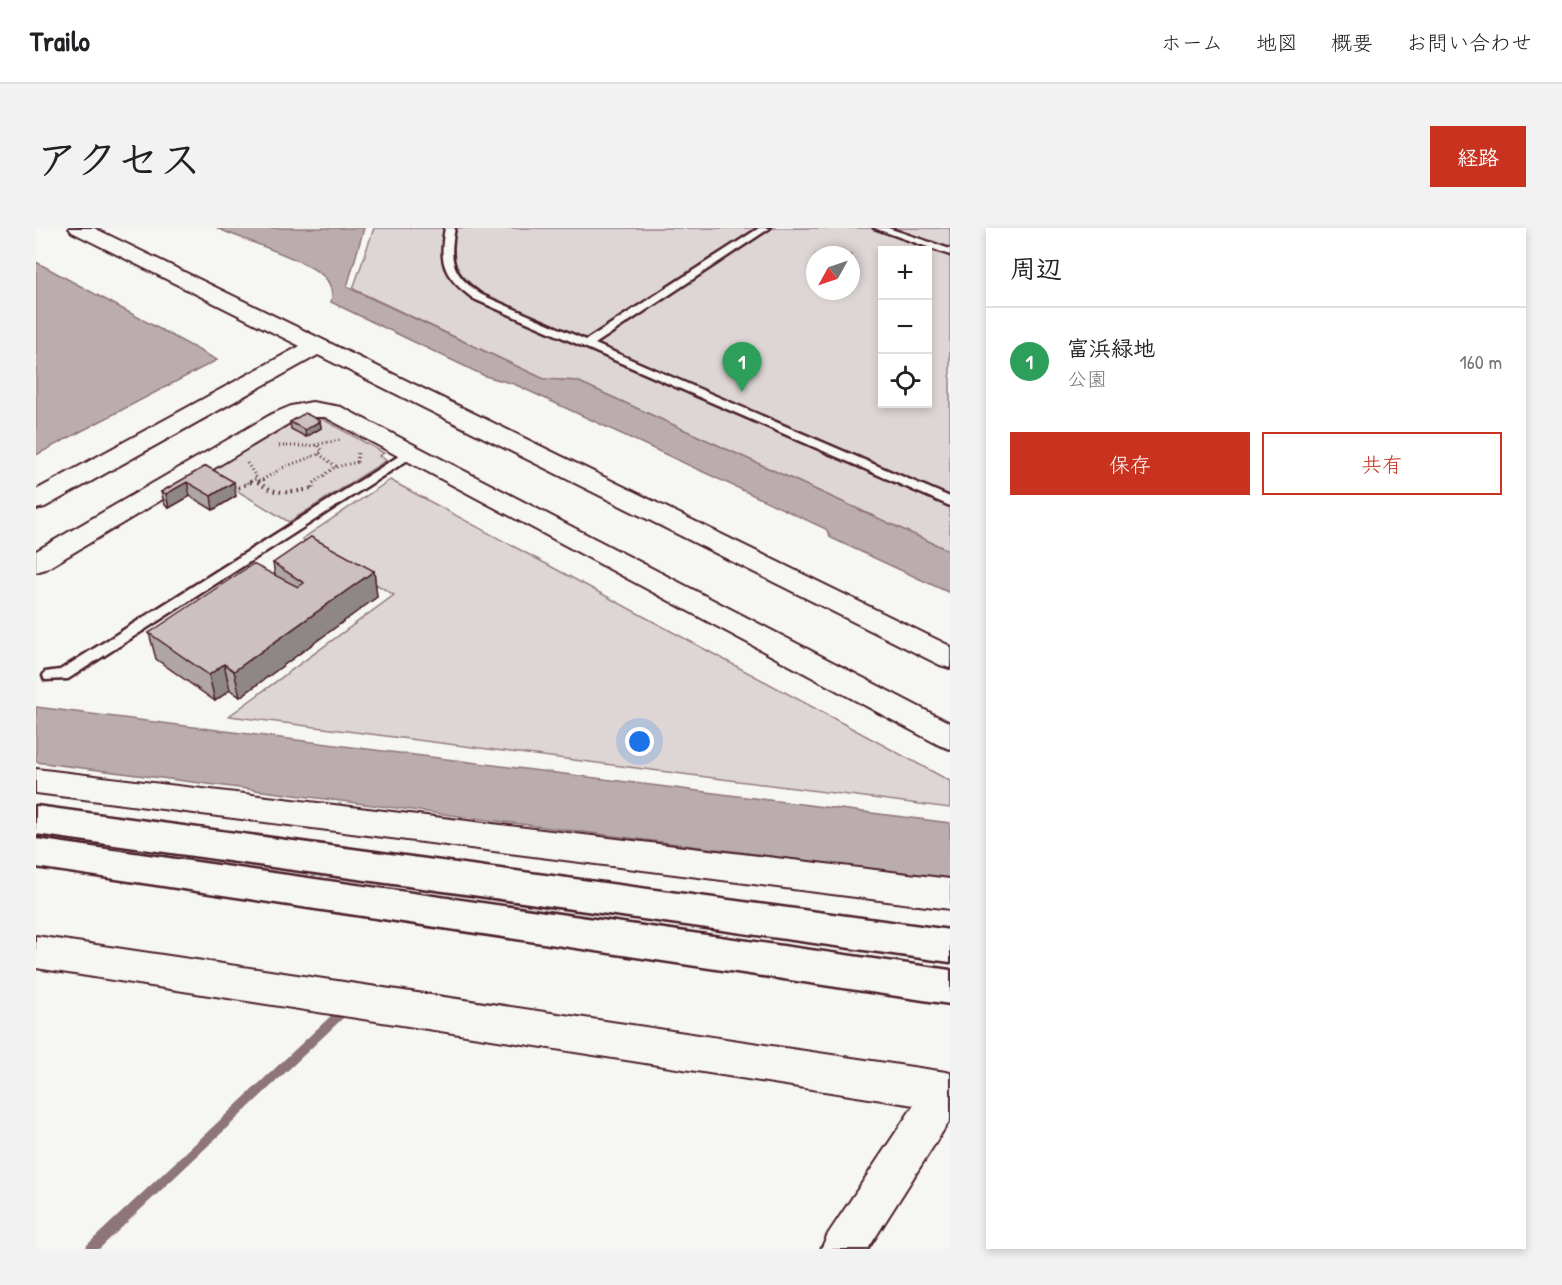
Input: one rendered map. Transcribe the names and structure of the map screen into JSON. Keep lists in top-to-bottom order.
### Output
{
  "north": "bottom left",
  "page": {
    "header": "Trailo",
    "nav": [
      "ホーム",
      "地図",
      "概要",
      "お問い合わせ"
    ],
    "title": "アクセス",
    "buttons": [
      "経路",
      ["保存", "共有"]
    ],
    "heading": "周辺",
    "map_buttons": ["+", "−"],
    "list": [
      {
        "mark": "1",
        "name": "富浜緑地",
        "note": "公園",
        "value": "160 m"
      }
    ],
    "pins": "1"
  }
}
